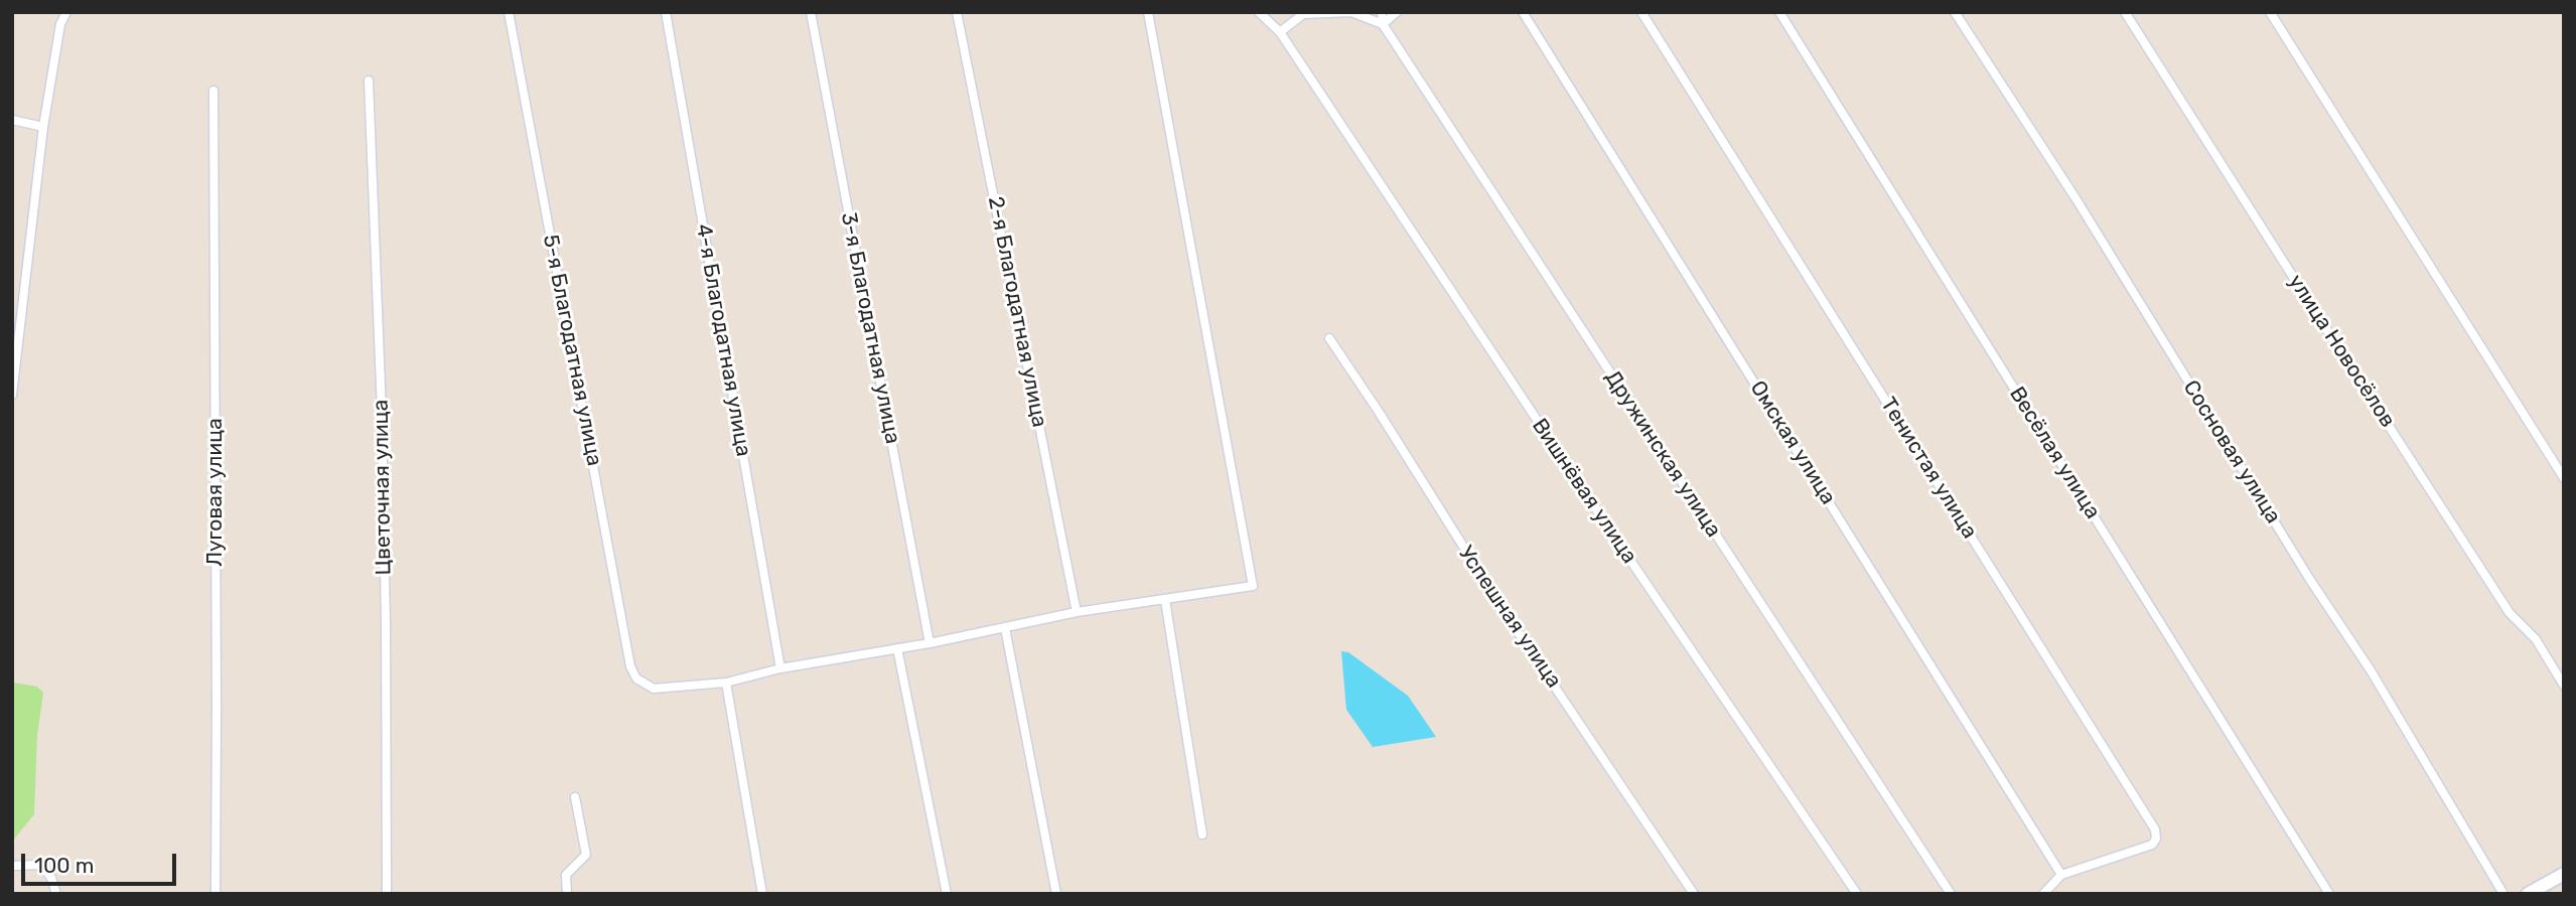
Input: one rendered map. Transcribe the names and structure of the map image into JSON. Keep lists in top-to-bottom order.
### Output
{
  "streets": {
    "street": [
      "2-я Благодатная улица",
      "3-я Благодатная улица",
      "4-я Благодатная улица",
      "5-я Благодатная улица",
      "улица Новосёлов",
      "Омская улица",
      "Сосновая улица",
      "Весёлая улица",
      "Дружинская улица",
      "Тенистая улица",
      "Цветочная улица",
      "Вишнёвая улица",
      "Луговая улица",
      "Успешная улица"
    ]
  },
  "crossings": [
    ["Омская улица", "Тенистая улица"]
  ],
  "scale_bar": "100 m"
}
